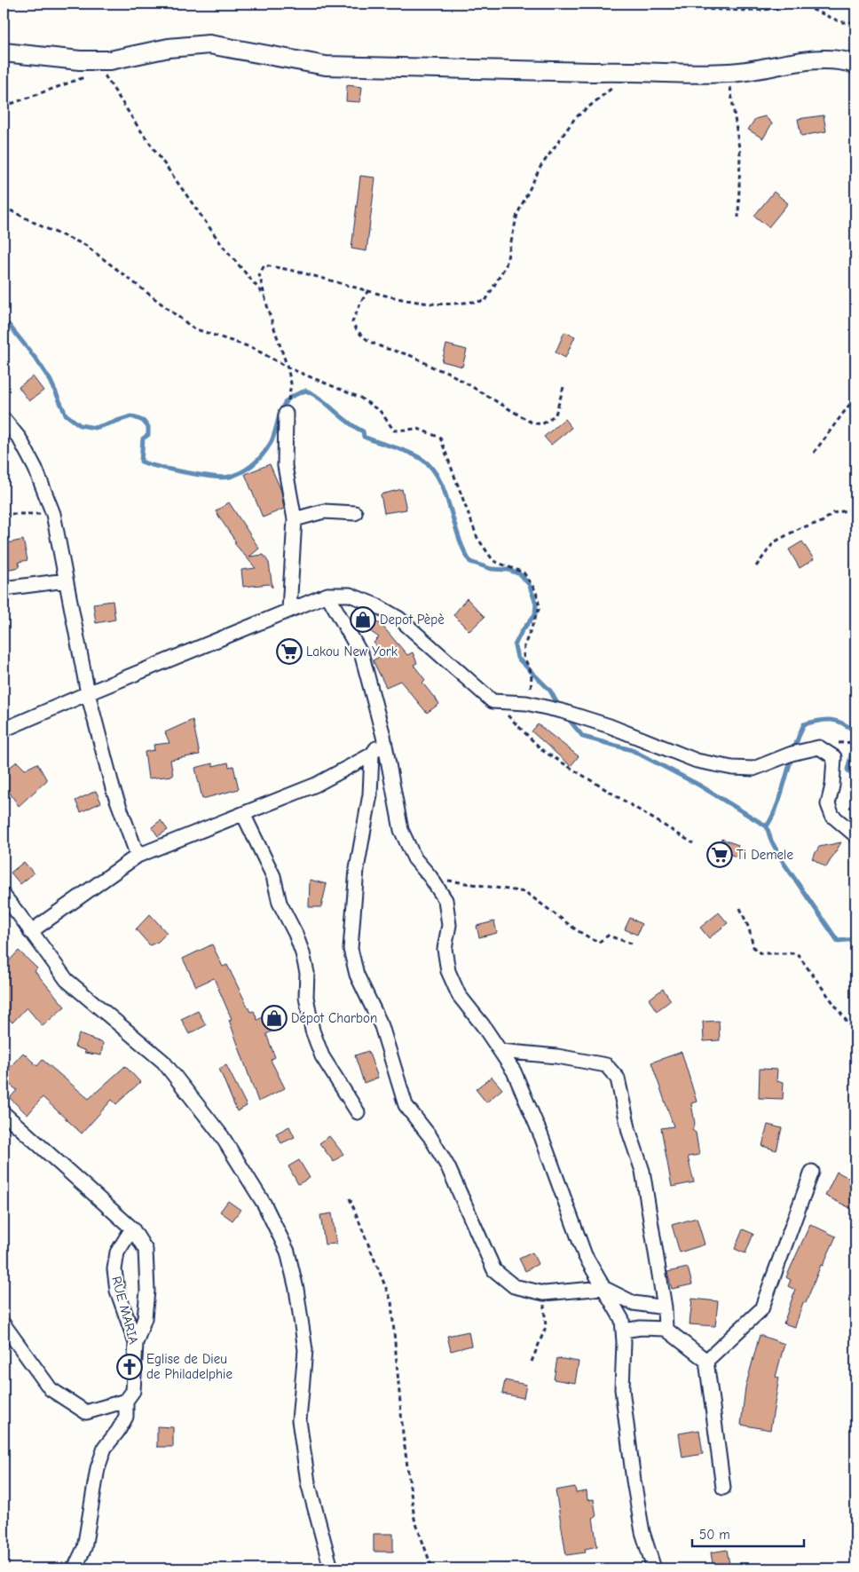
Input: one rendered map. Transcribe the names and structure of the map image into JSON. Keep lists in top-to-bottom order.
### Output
{
  "streets": {
    "street": ["RUE MARIA"]
  },
  "places": {
    "shop": ["Depot Pèpè", "Dépot Charbon"],
    "supermarket": ["Lakou New York", "Ti Demele"],
    "church": ["Eglise de Dieu de Philadelphie"]
  },
  "scale_bar": "50 m"
}
